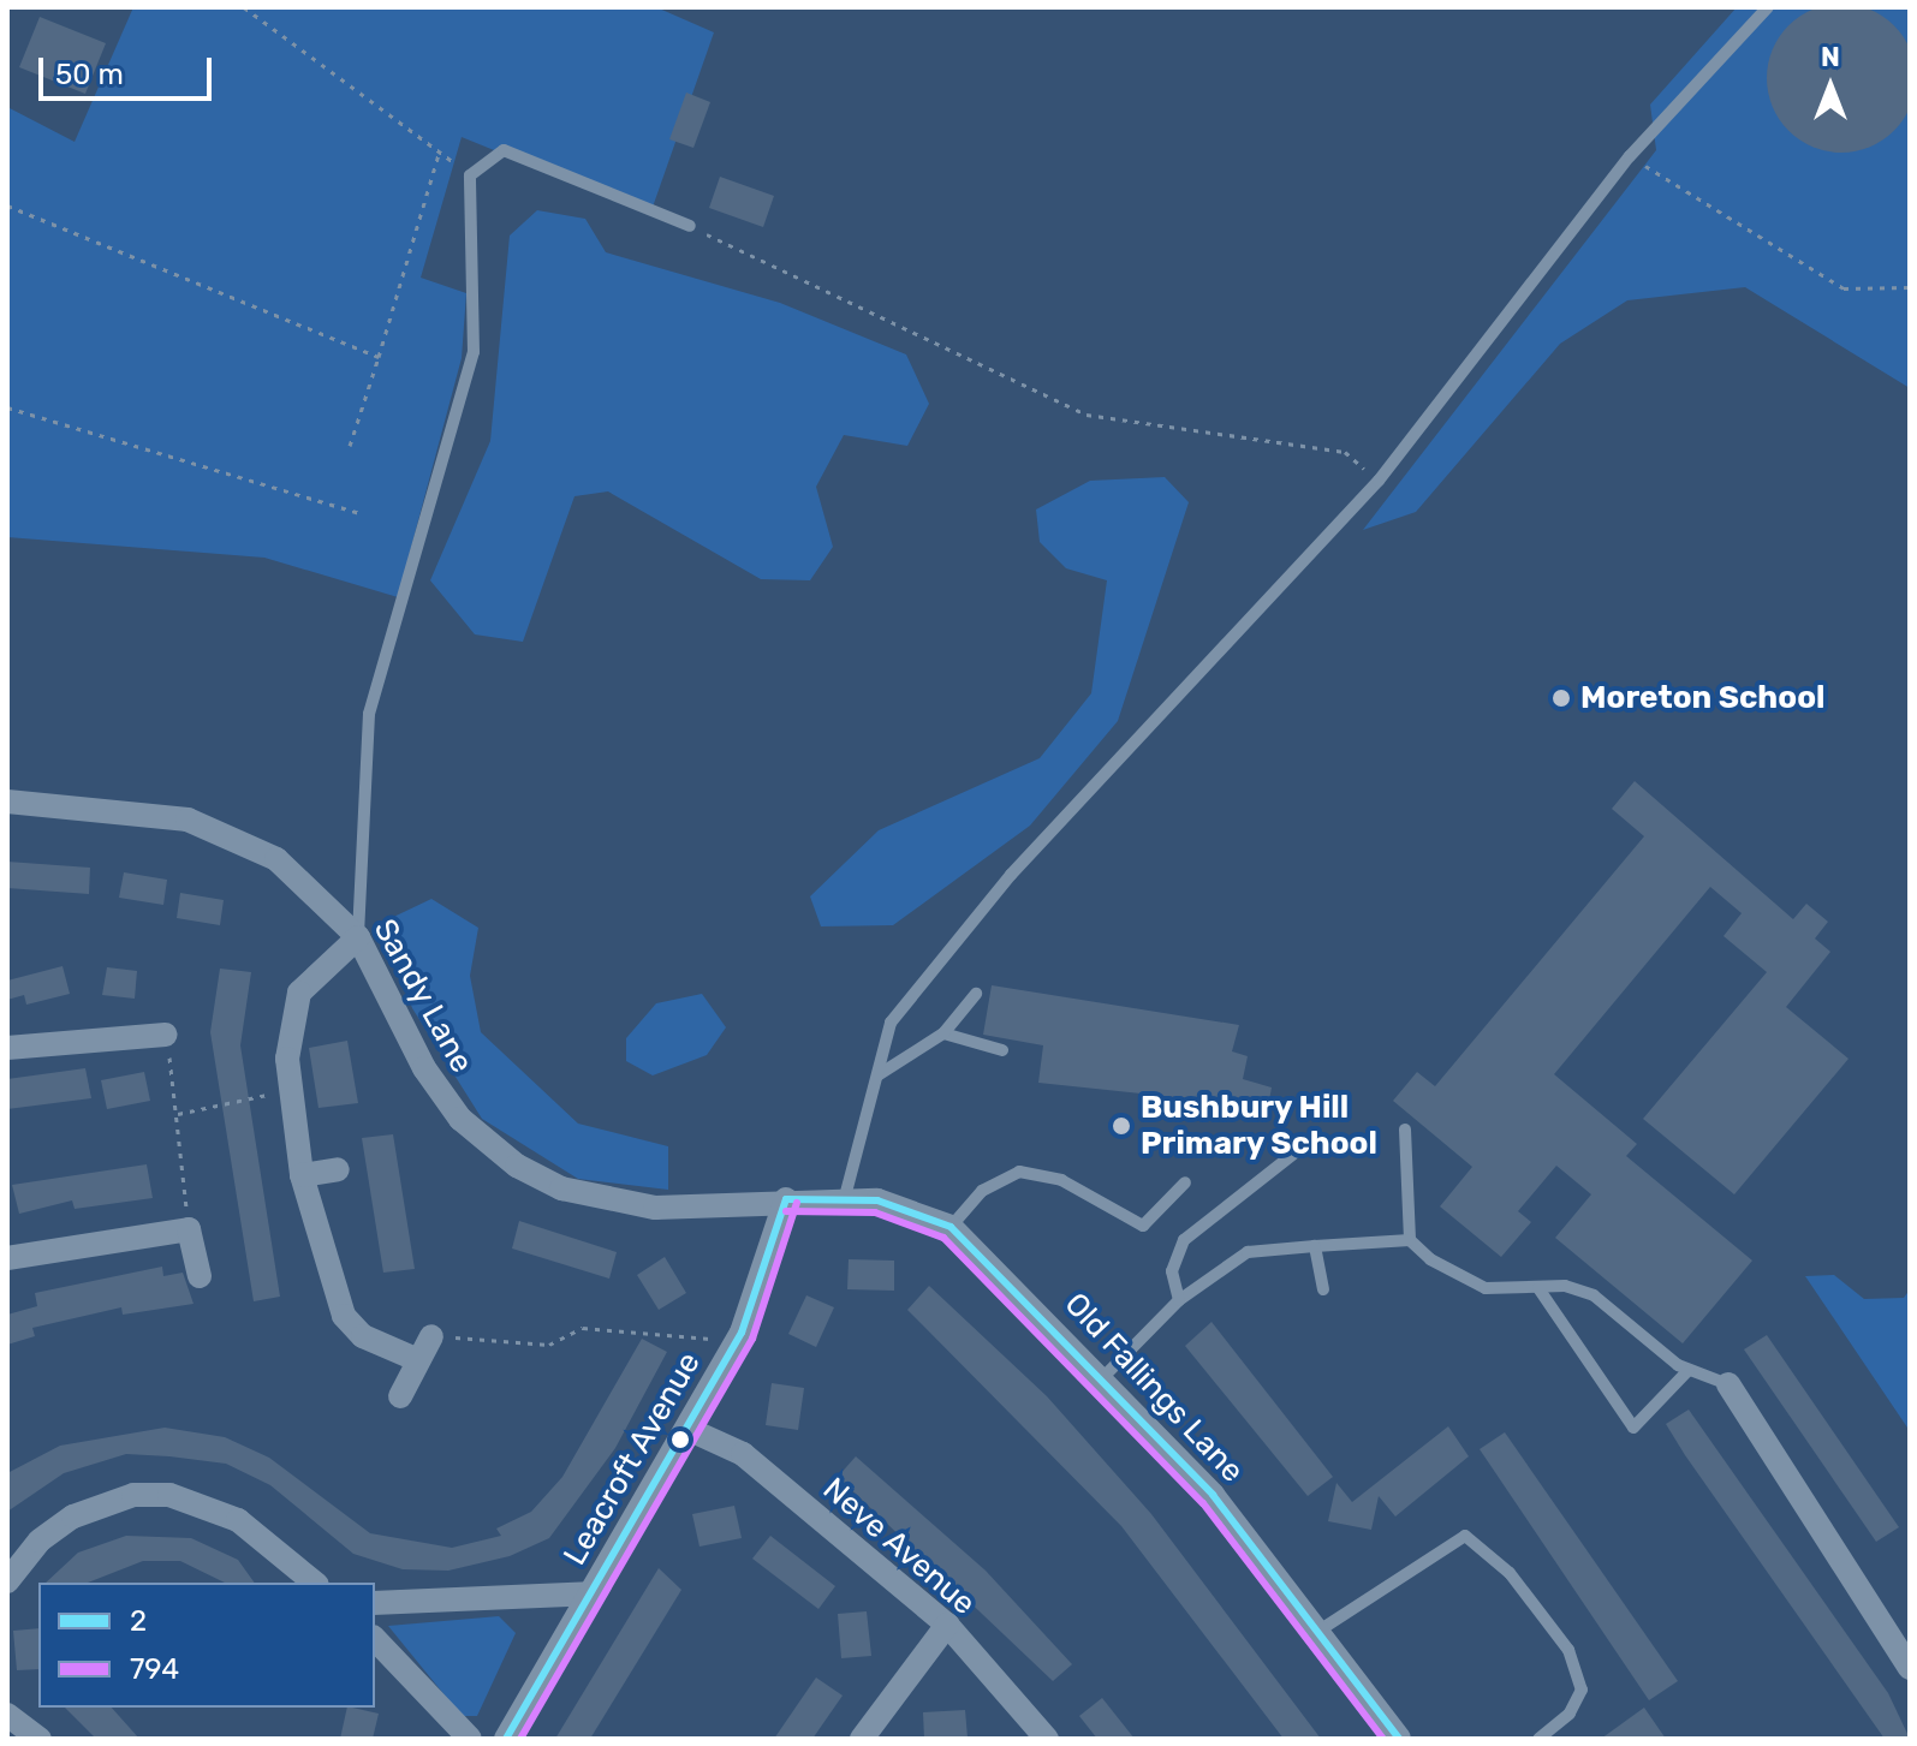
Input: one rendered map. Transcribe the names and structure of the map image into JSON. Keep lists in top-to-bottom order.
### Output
{
  "streets": {
    "street": [
      "Sandy Lane",
      "Old Fallings Lane",
      "Leacroft Avenue",
      "Neve Avenue"
    ]
  },
  "crossings": [
    ["Sandy Lane", "Old Fallings Lane"],
    ["Sandy Lane", "Leacroft Avenue"],
    ["Old Fallings Lane", "Leacroft Avenue"],
    ["Leacroft Avenue", "Neve Avenue"]
  ],
  "places": ["Moreton School", "Bushbury Hill Primary School"],
  "lines": ["transit line 2", "transit line 794"],
  "legend": ["2", "794"],
  "scale_bar": "50 m",
  "north": "top"
}
